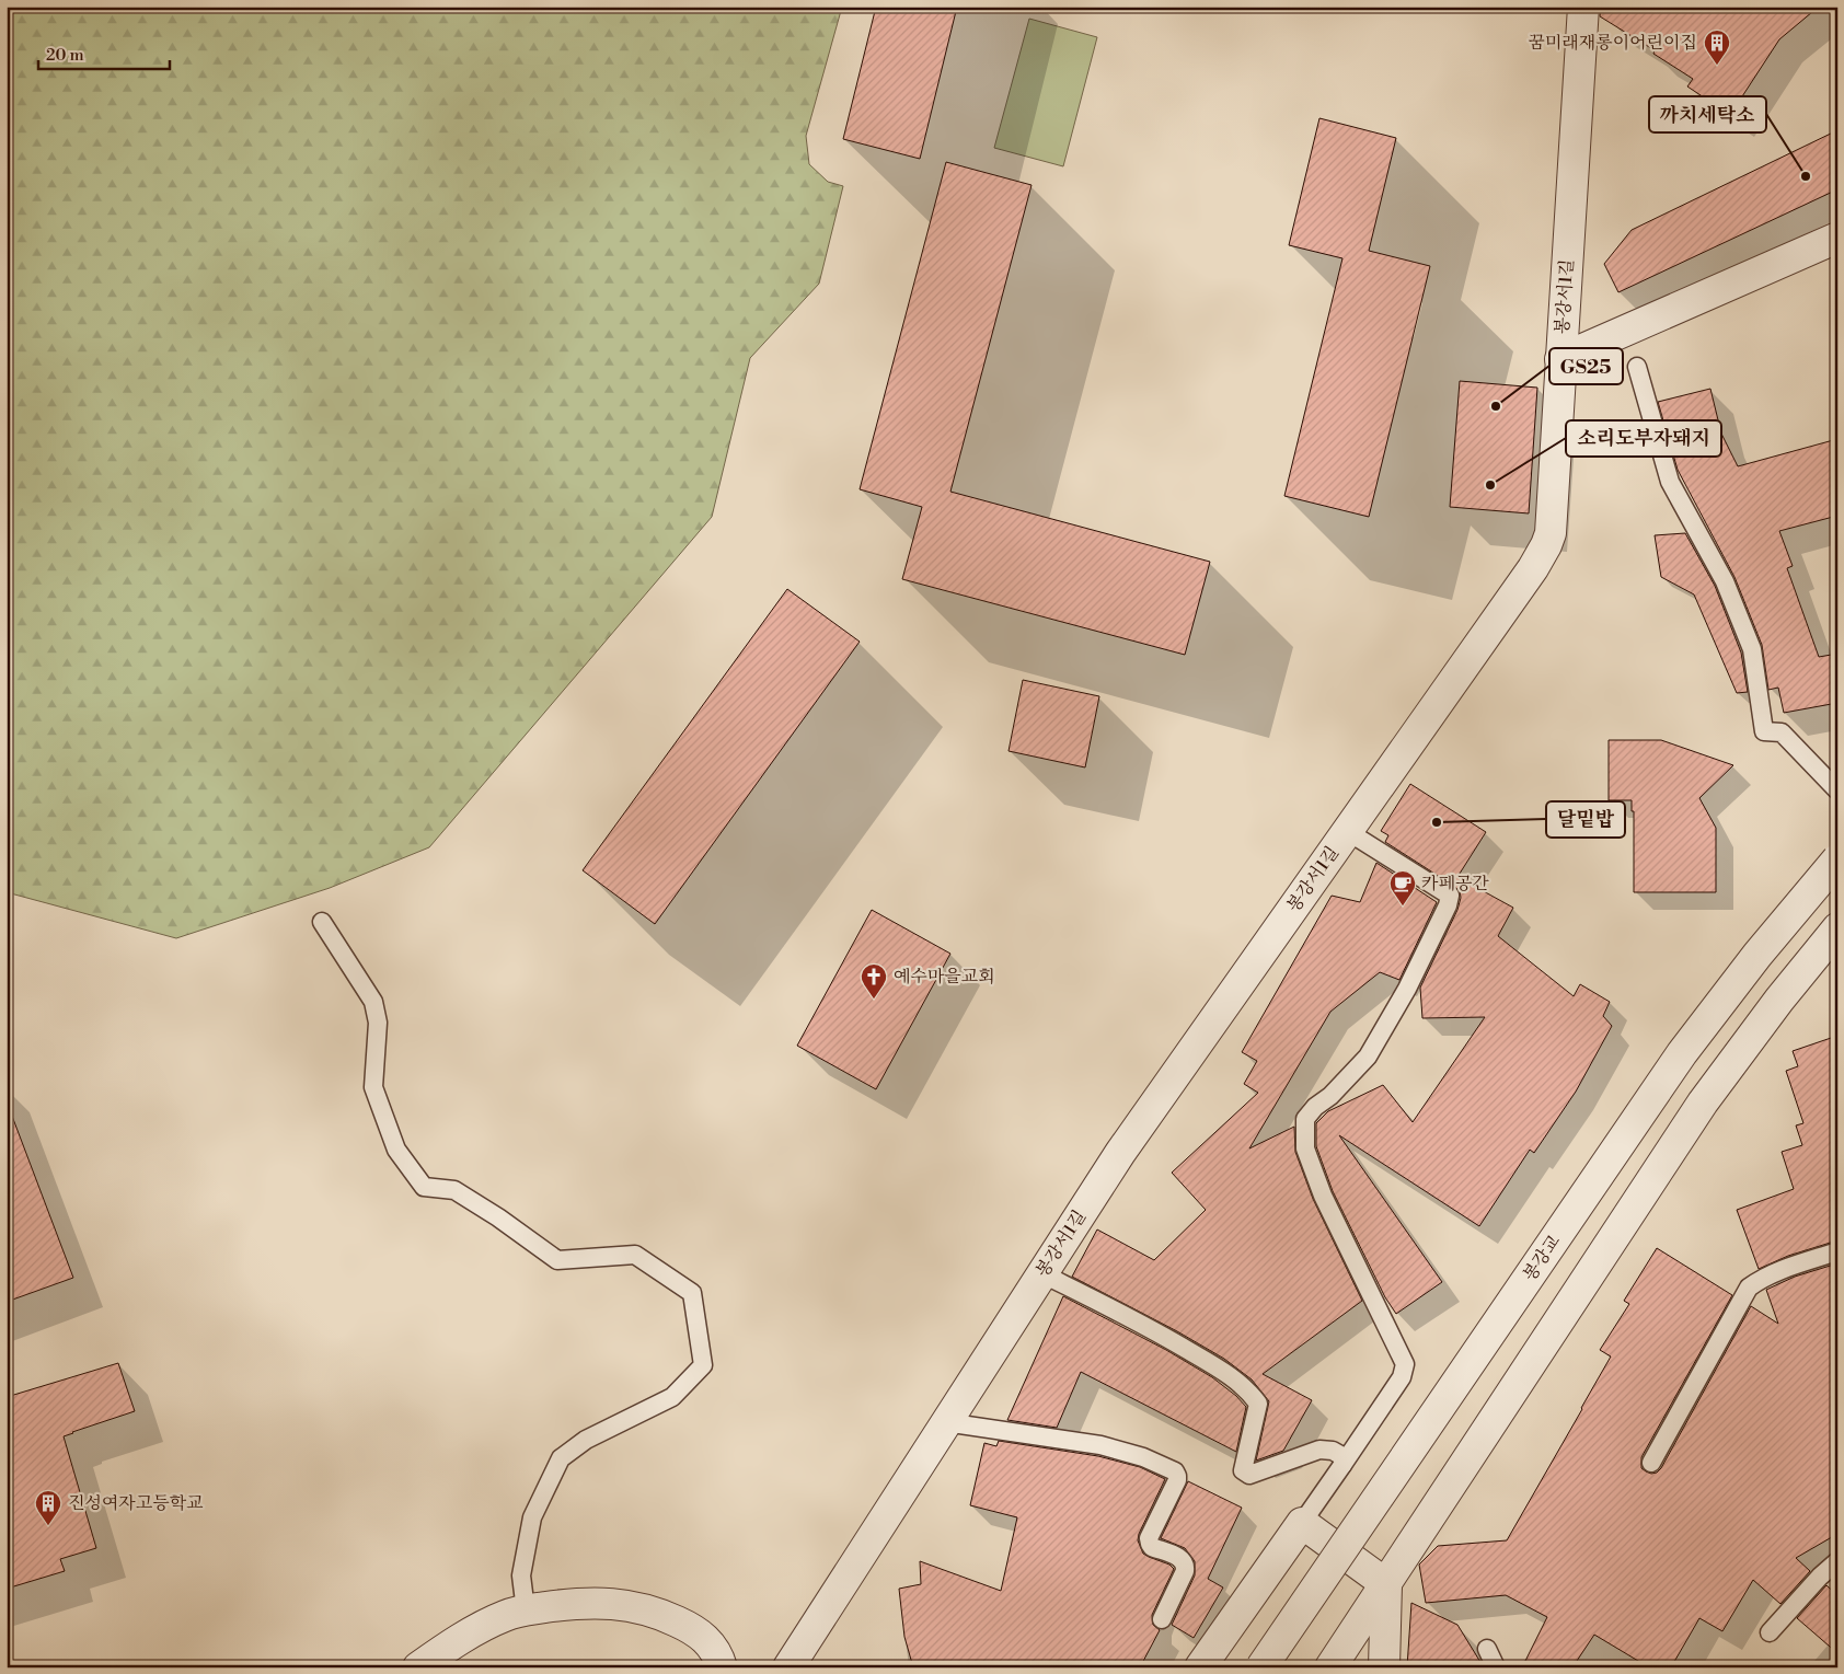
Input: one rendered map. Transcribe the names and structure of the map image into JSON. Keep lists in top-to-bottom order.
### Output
{
  "streets": {
    "street": ["봉강서1길", "봉강교"]
  },
  "places": {
    "building": ["꿈미래재롱이어린이집", "진성여자고등학교"],
    "other": [
      "까치세탁소",
      "GS25",
      "소리도부자돼지",
      "달밑밥"
    ],
    "cafe": ["카페공간"],
    "church": ["예수마을교회"]
  },
  "scale_bar": "20 m"
}
